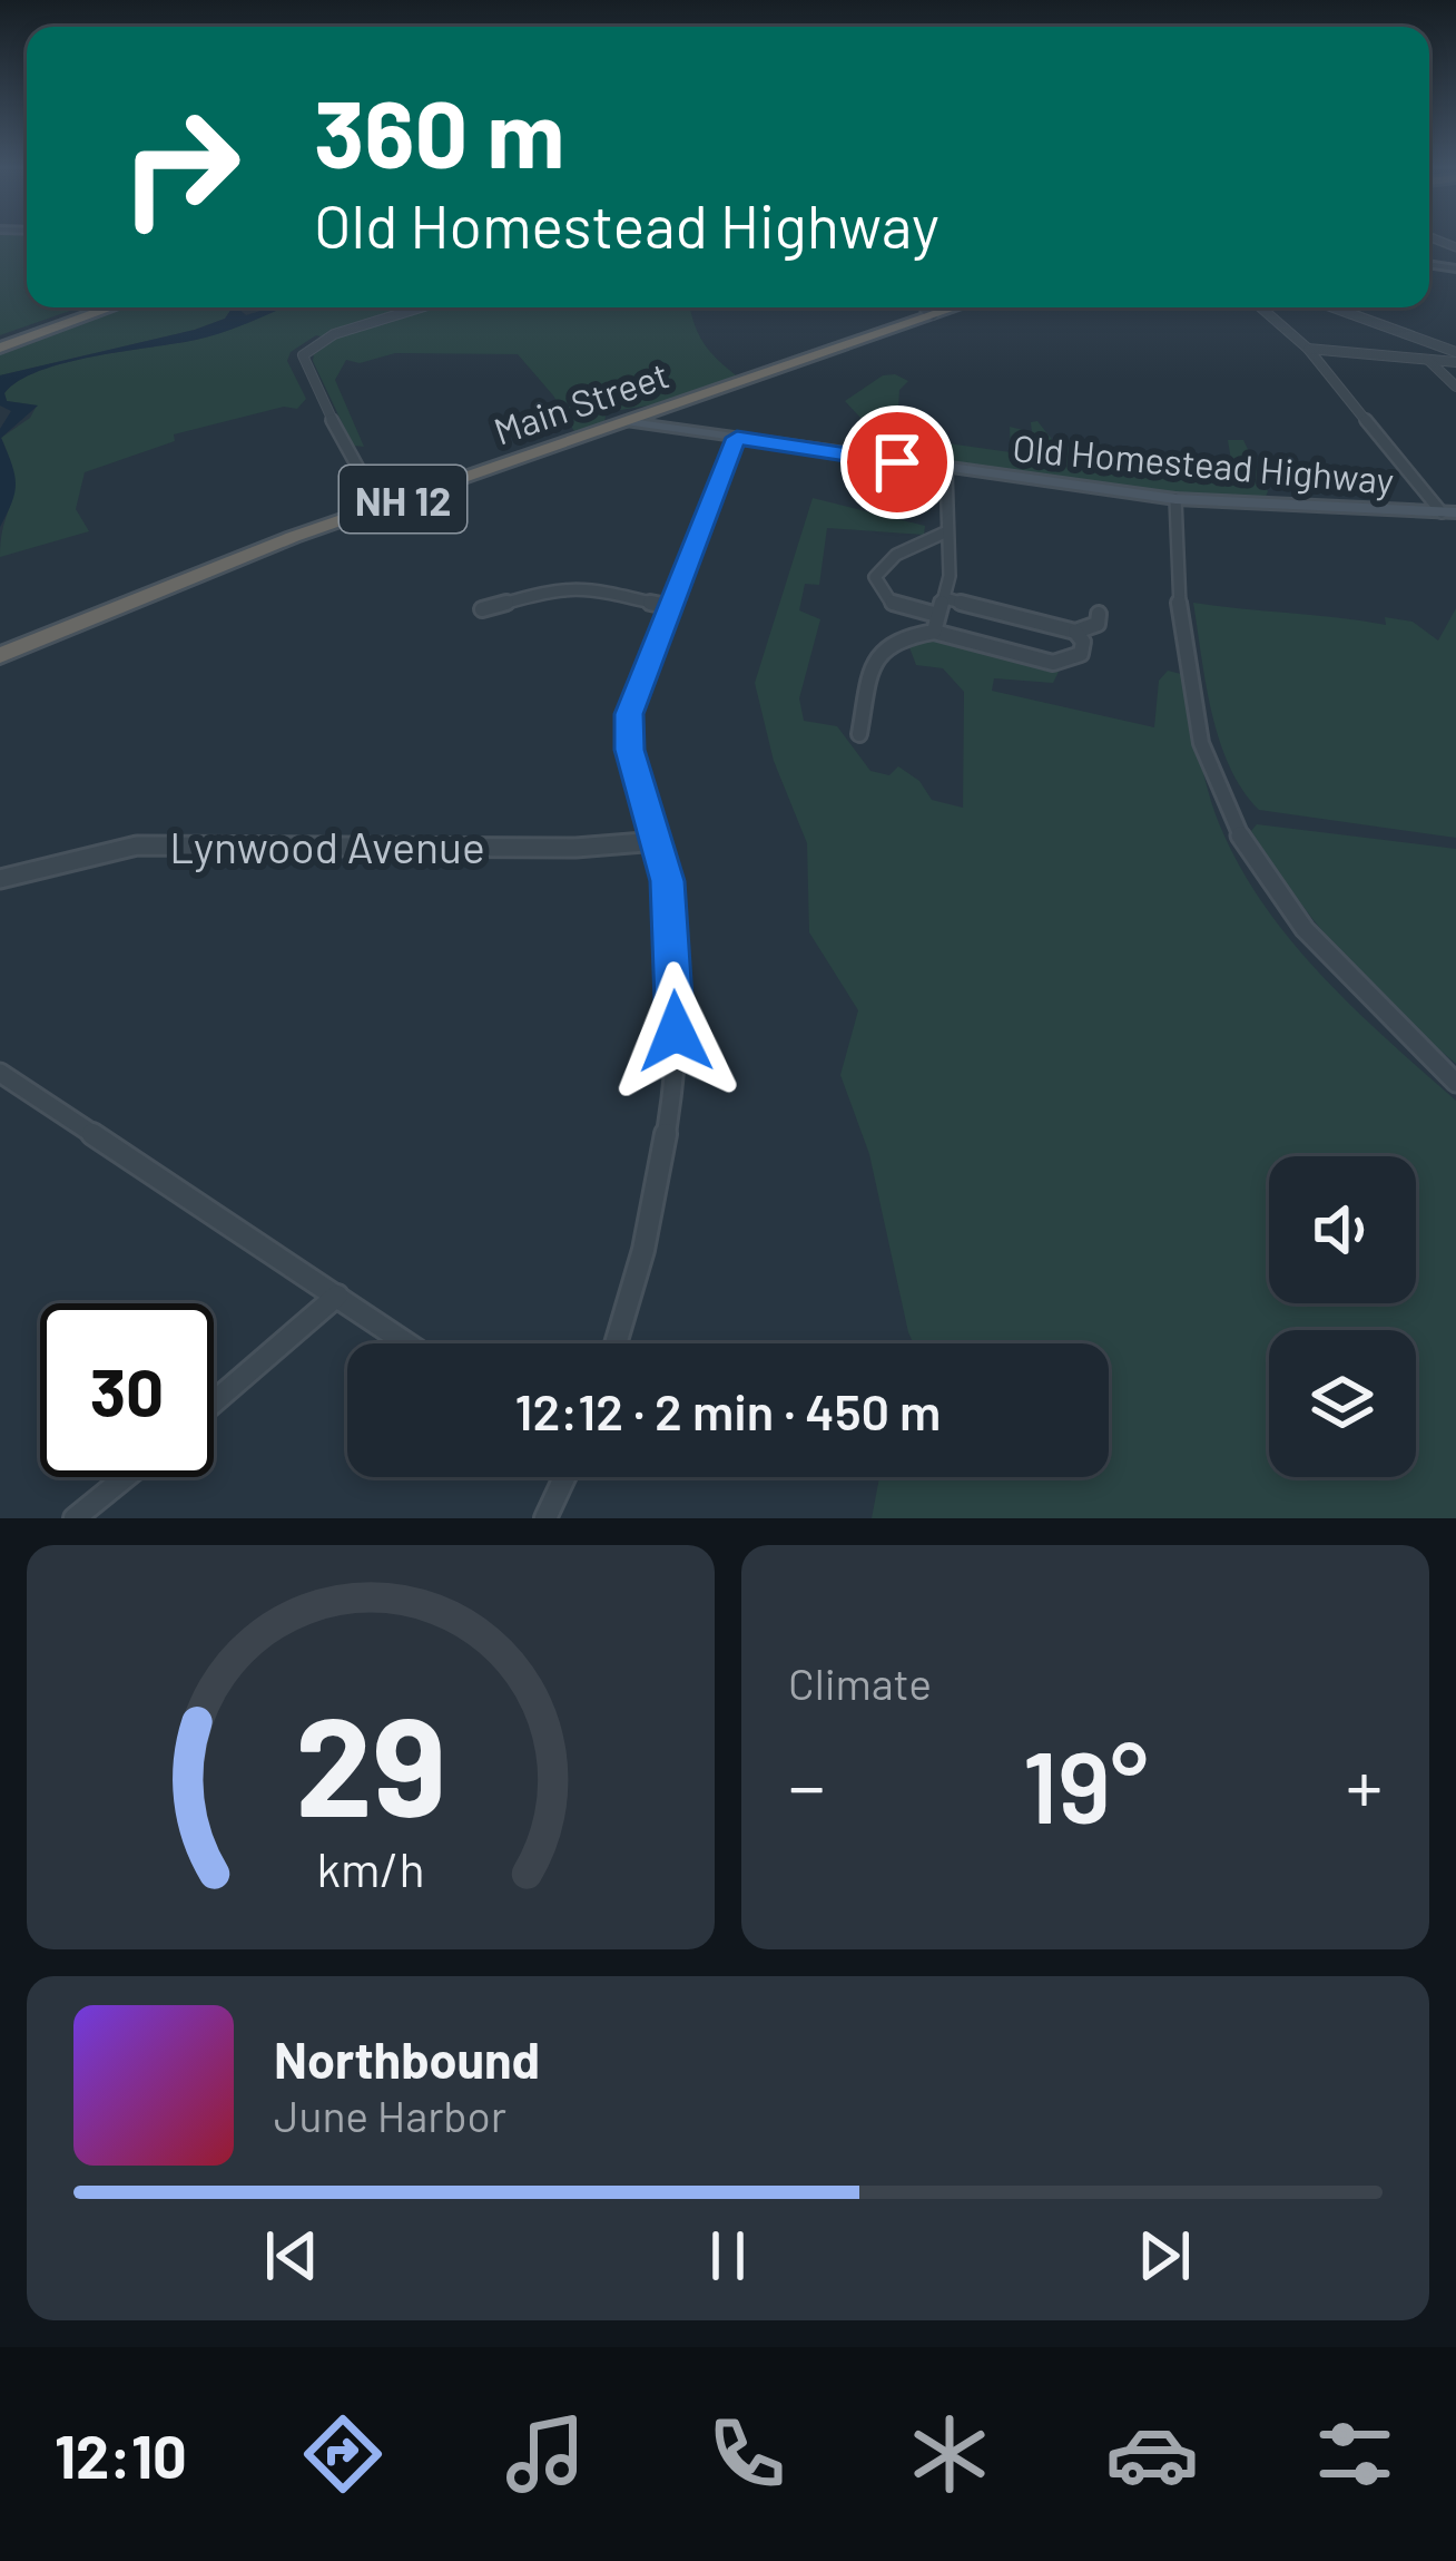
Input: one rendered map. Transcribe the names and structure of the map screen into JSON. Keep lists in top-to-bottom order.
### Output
{
  "streets": {
    "highway": ["Main Street", "NH 12"],
    "main road": ["Old Homestead Highway"],
    "street": ["Lynwood Avenue"]
  },
  "crossings": [
    ["Main Street", "Old Homestead Highway"],
    ["Main Street", "NH 12"]
  ],
  "page": {
    "turn": ["360 m", "Old Homestead Highway"],
    "limit": "30",
    "trip": "12:12 · 2 min · 450 m",
    "tile": "Climate",
    "heat": ["−", "19°", "+"],
    "song": ["Northbound", "June Harbor"],
    "tabs": "12:10",
    "gauge": ["29", "km/h"]
  }
}
